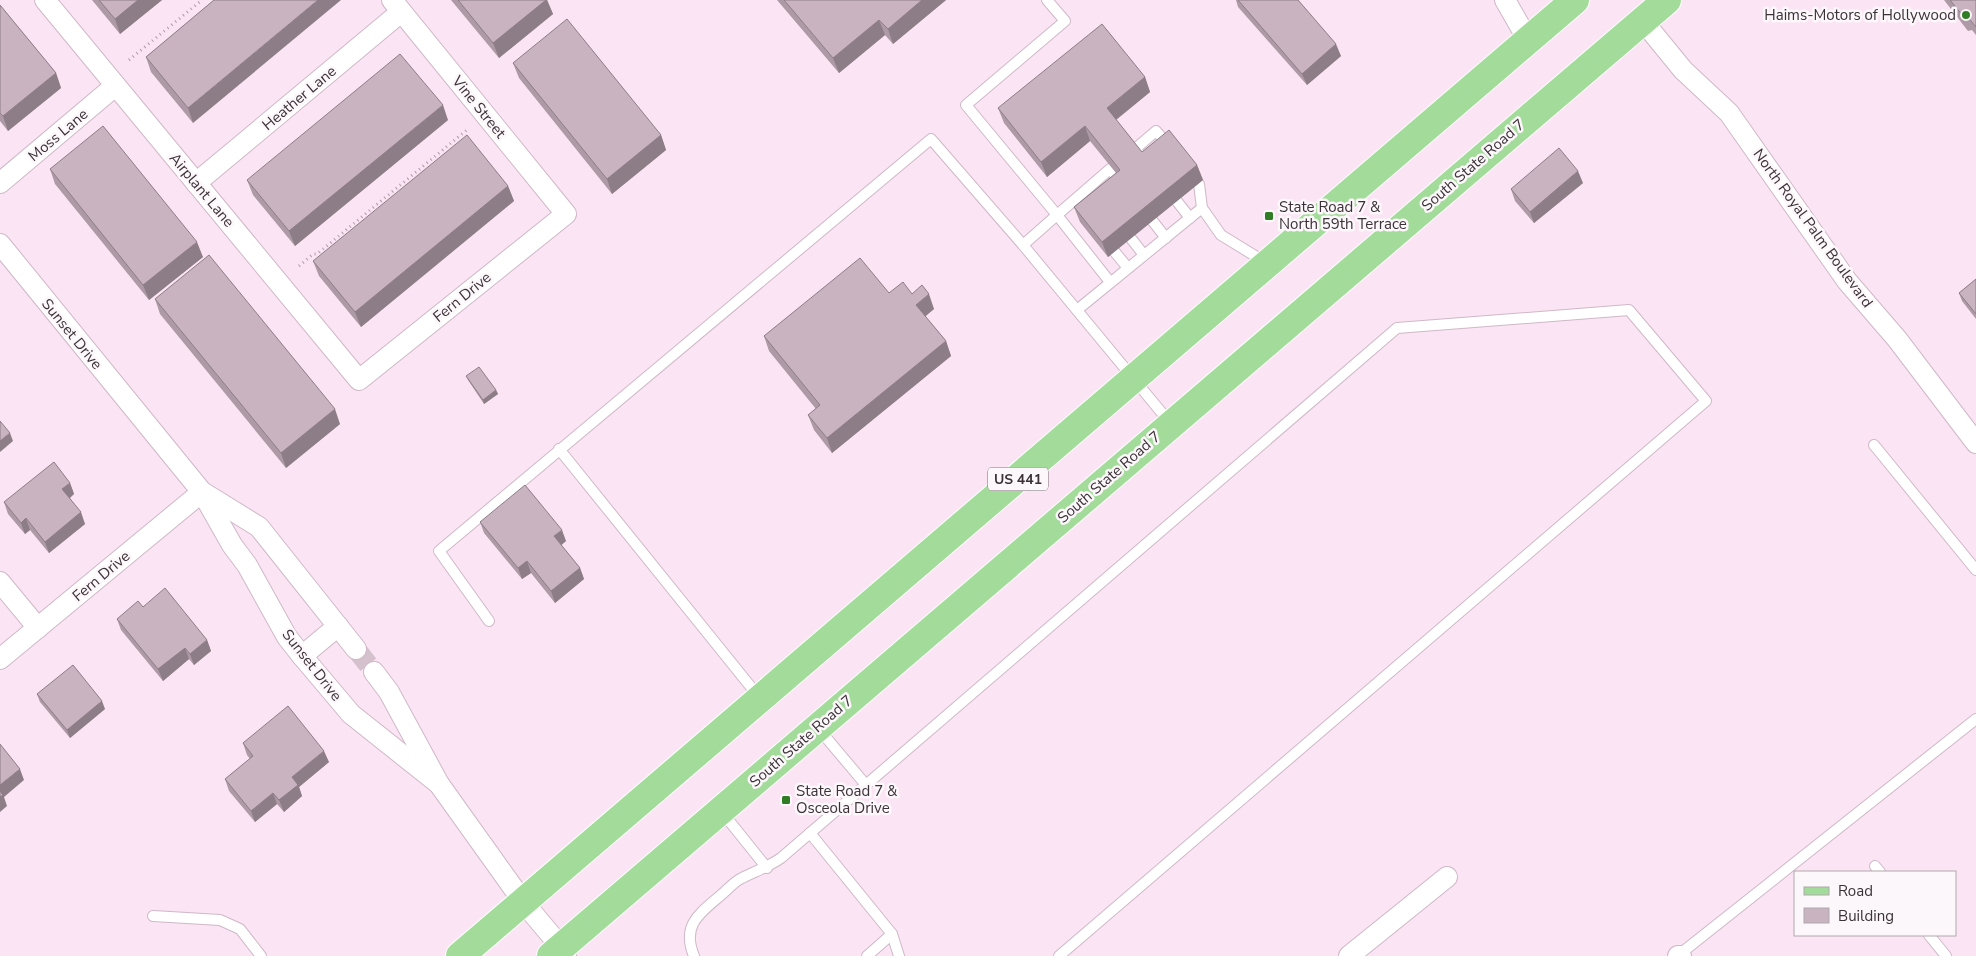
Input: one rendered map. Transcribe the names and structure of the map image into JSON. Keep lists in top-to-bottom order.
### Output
{
  "streets": {
    "main road": ["South State Road 7", "US 441"],
    "street": [
      "Heather Lane",
      "Vine Street",
      "Moss Lane",
      "Airplant Lane",
      "North Royal Palm Boulevard",
      "Fern Drive",
      "Sunset Drive"
    ]
  },
  "crossings": [
    ["Heather Lane", "Vine Street"],
    ["Heather Lane", "Airplant Lane"],
    ["Vine Street", "Fern Drive"],
    ["Moss Lane", "Airplant Lane"],
    ["South State Road 7", "North Royal Palm Boulevard"],
    ["South State Road 7", "Sunset Drive"],
    ["Airplant Lane", "Fern Drive"],
    ["Fern Drive", "Sunset Drive"],
    ["Sunset Drive", "US 441"]
  ],
  "places": {
    "other": ["Haims-Motors of Hollywood"],
    "transit": ["State Road 7 & North 59th Terrace", "State Road 7 & Osceola Drive"]
  },
  "legend": ["Road", "Building"]
}
